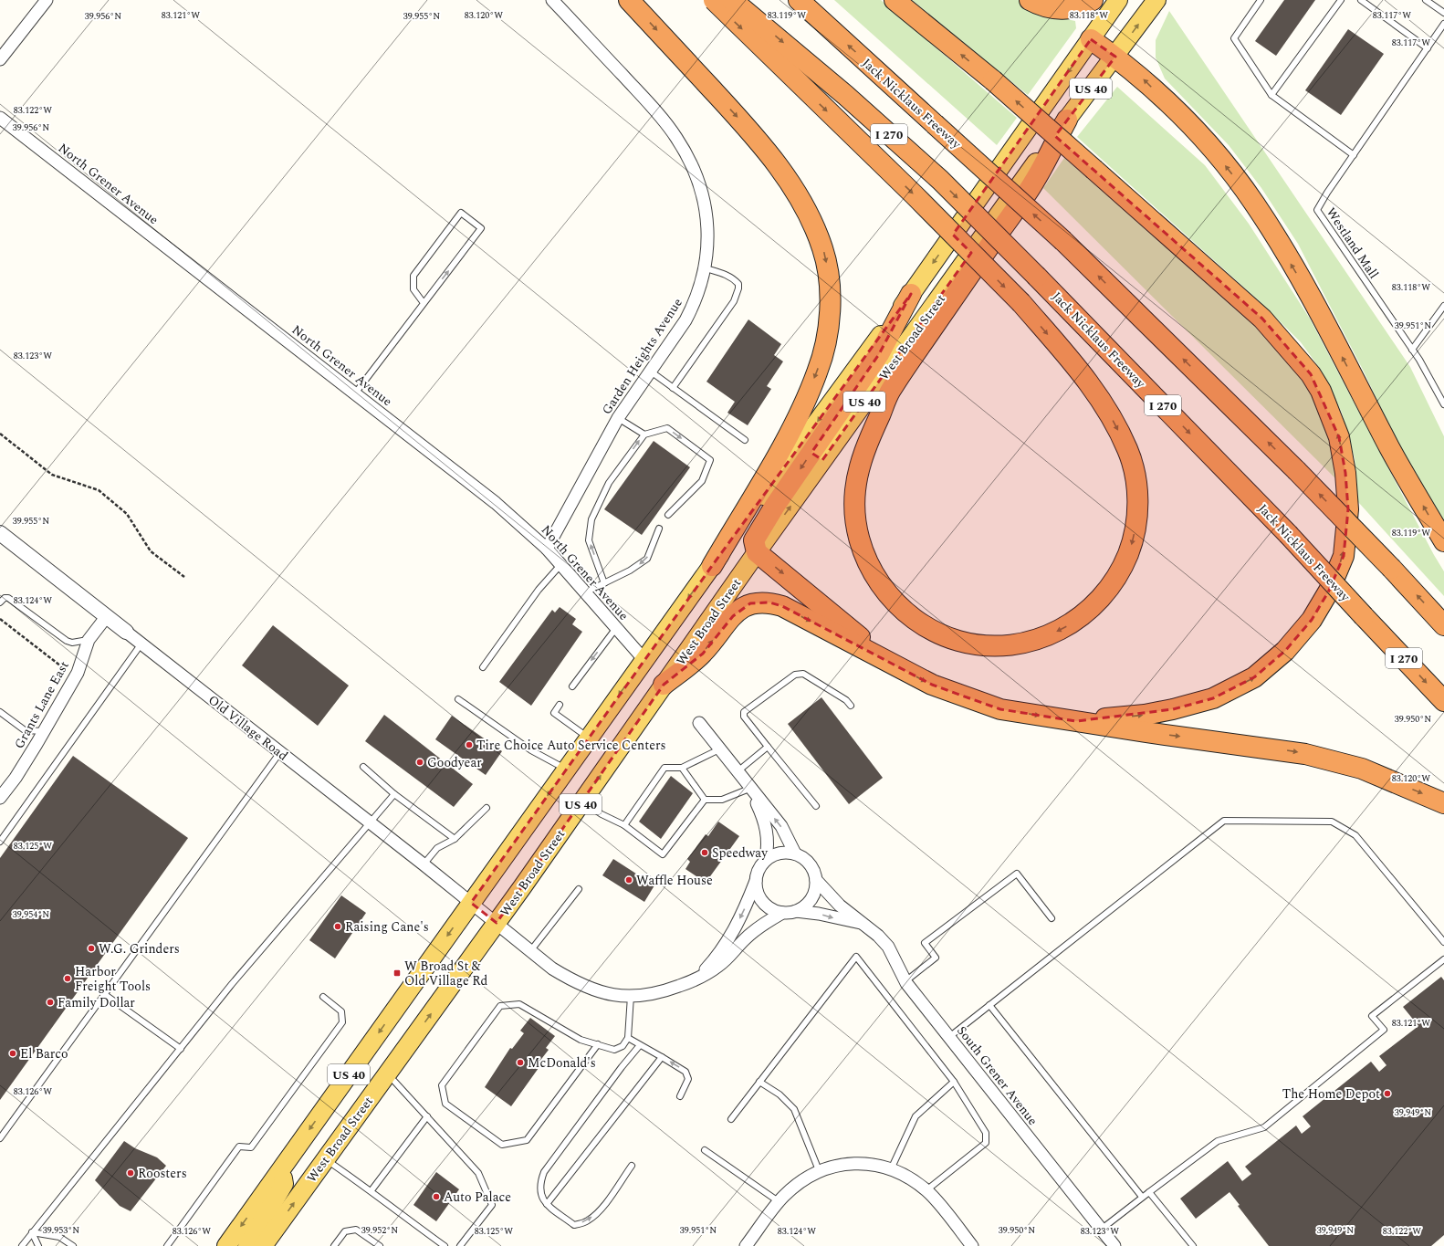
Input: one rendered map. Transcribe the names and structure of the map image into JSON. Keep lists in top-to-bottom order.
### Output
{
  "streets": {
    "highway": ["Jack Nicklaus Freeway", "I 270"],
    "main road": ["US 40", "West Broad Street"],
    "street": [
      "North Grener Avenue",
      "Garden Heights Avenue",
      "Grants Lane East",
      "Old Village Road",
      "South Grener Avenue"
    ],
    "lane": ["Westland Mall"]
  },
  "crossings": [
    ["North Grener Avenue", "West Broad Street"],
    ["North Grener Avenue", "Garden Heights Avenue"],
    ["West Broad Street", "Old Village Road"],
    ["Grants Lane East", "Old Village Road"]
  ],
  "places": {
    "other": [
      "Tire Choice Auto Service Centers",
      "Goodyear",
      "Speedway",
      "Waffle House",
      "Raising Cane's",
      "W.G. Grinders",
      "Harbor Freight Tools",
      "Family Dollar",
      "El Barco",
      "McDonald's",
      "The Home Depot",
      "Roosters",
      "Auto Palace"
    ],
    "transit": ["W Broad St & Old Village Rd"]
  },
  "coordinates": [
    "83.121°W",
    "83.117°W",
    "83.120°W",
    "83.119°W",
    "83.118°W",
    "39.956°N",
    "39.955°N",
    "83.122°W",
    "39.951°N",
    "83.123°W",
    "83.124°W",
    "39.950°N",
    "83.125°W",
    "39.954°N",
    "83.126°W",
    "39.949°N",
    "39.953°N",
    "39.952°N"
  ]
}
